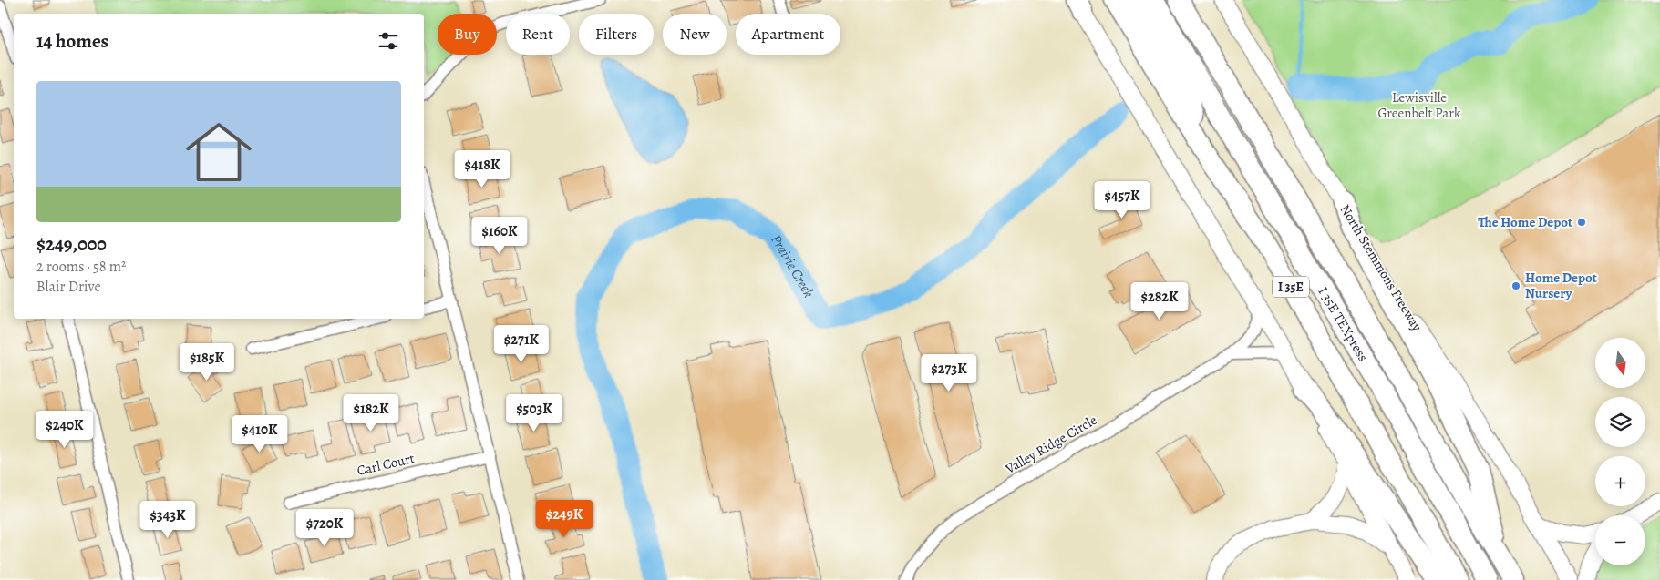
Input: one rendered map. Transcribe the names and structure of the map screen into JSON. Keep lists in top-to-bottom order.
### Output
{
  "streets": {
    "highway": ["I 35E", "I 35E TEXpress"],
    "main road": ["North Stemmons Freeway"],
    "street": ["Valley Ridge Circle", "Carl Court"]
  },
  "water": ["Prairie Creek"],
  "parks": ["Lewisville Greenbelt Park"],
  "places": ["The Home Depot", "Home Depot Nursery"],
  "north": "bottom",
  "page": {
    "chip": [
      "Buy",
      "Rent",
      "Filters",
      "New",
      "Apartment"
    ],
    "heading": "14 homes",
    "list": [
      {
        "name": "$249,000",
        "note": "2 rooms · 58 m² · Blair Drive"
      }
    ],
    "price": [
      "$418K",
      "$457K",
      "$160K",
      "$282K",
      "$271K",
      "$185K",
      "$273K",
      "$182K",
      "$503K",
      "$240K",
      "$410K",
      "$249K",
      "$343K",
      "$720K"
    ],
    "map_buttons": ["+", "−"]
  }
}
